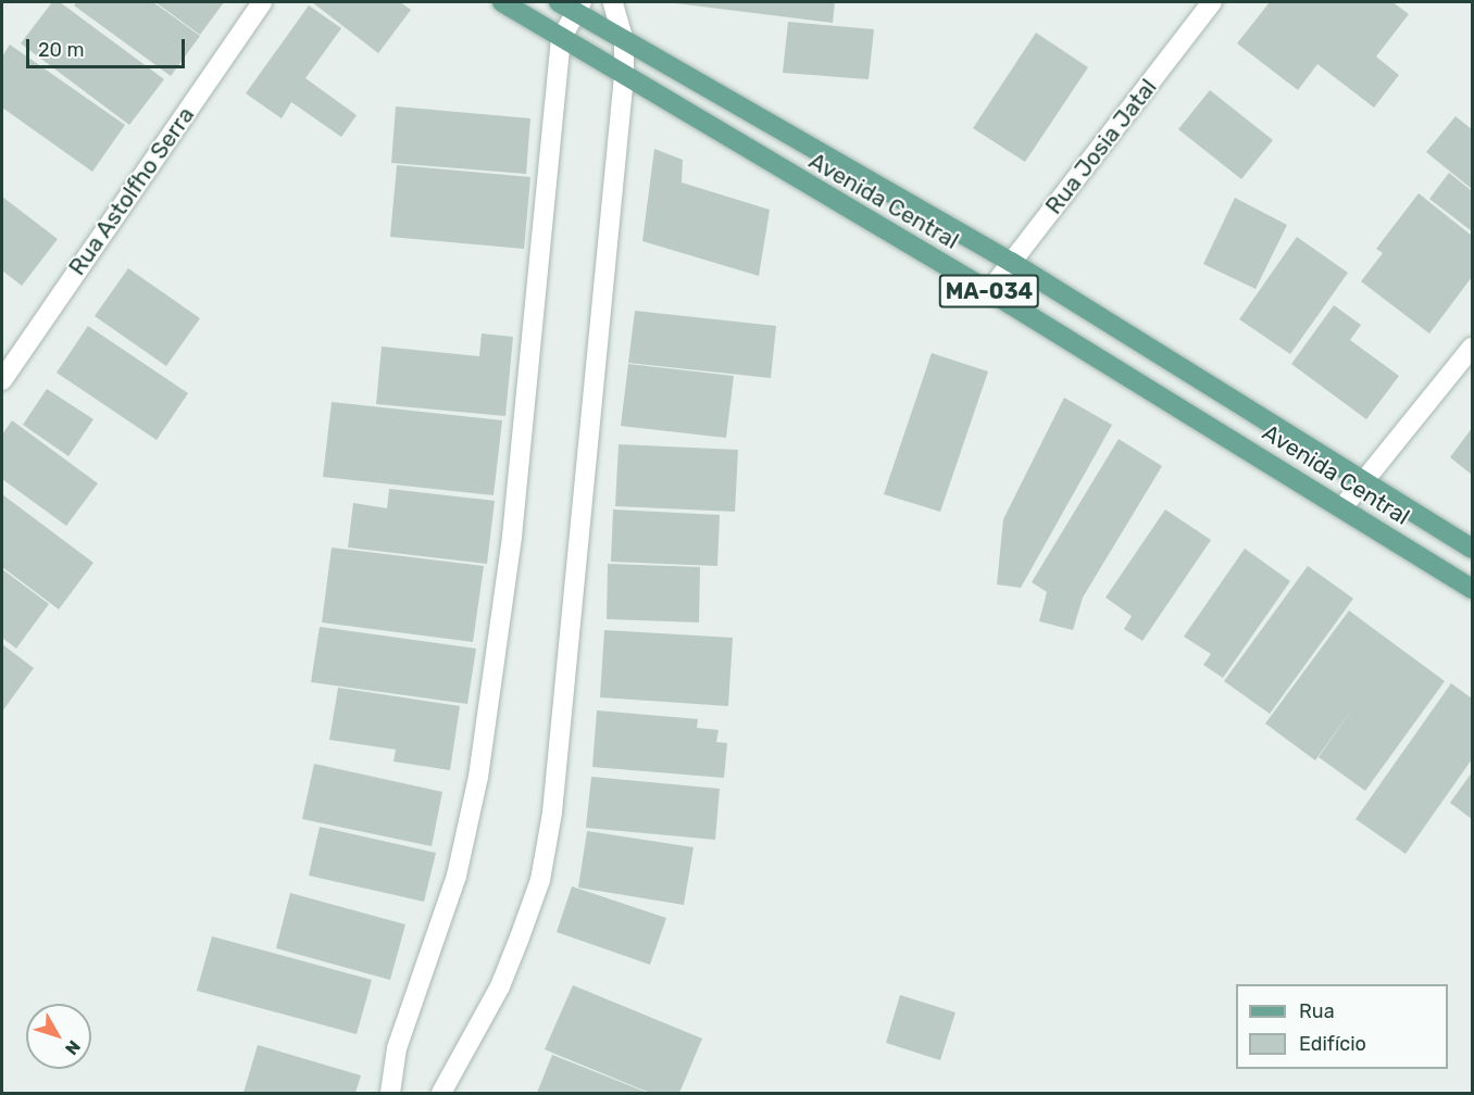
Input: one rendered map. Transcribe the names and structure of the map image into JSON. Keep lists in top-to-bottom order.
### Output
{
  "streets": {
    "main road": ["Avenida Central", "MA-034"],
    "street": ["Rua Josia Jatal", "Rua Astolfho Serra"]
  },
  "crossings": [
    ["Rua Josia Jatal", "Avenida Central"]
  ],
  "legend": ["Rua", "Edifício"],
  "scale_bar": "20 m",
  "north": "bottom right"
}
